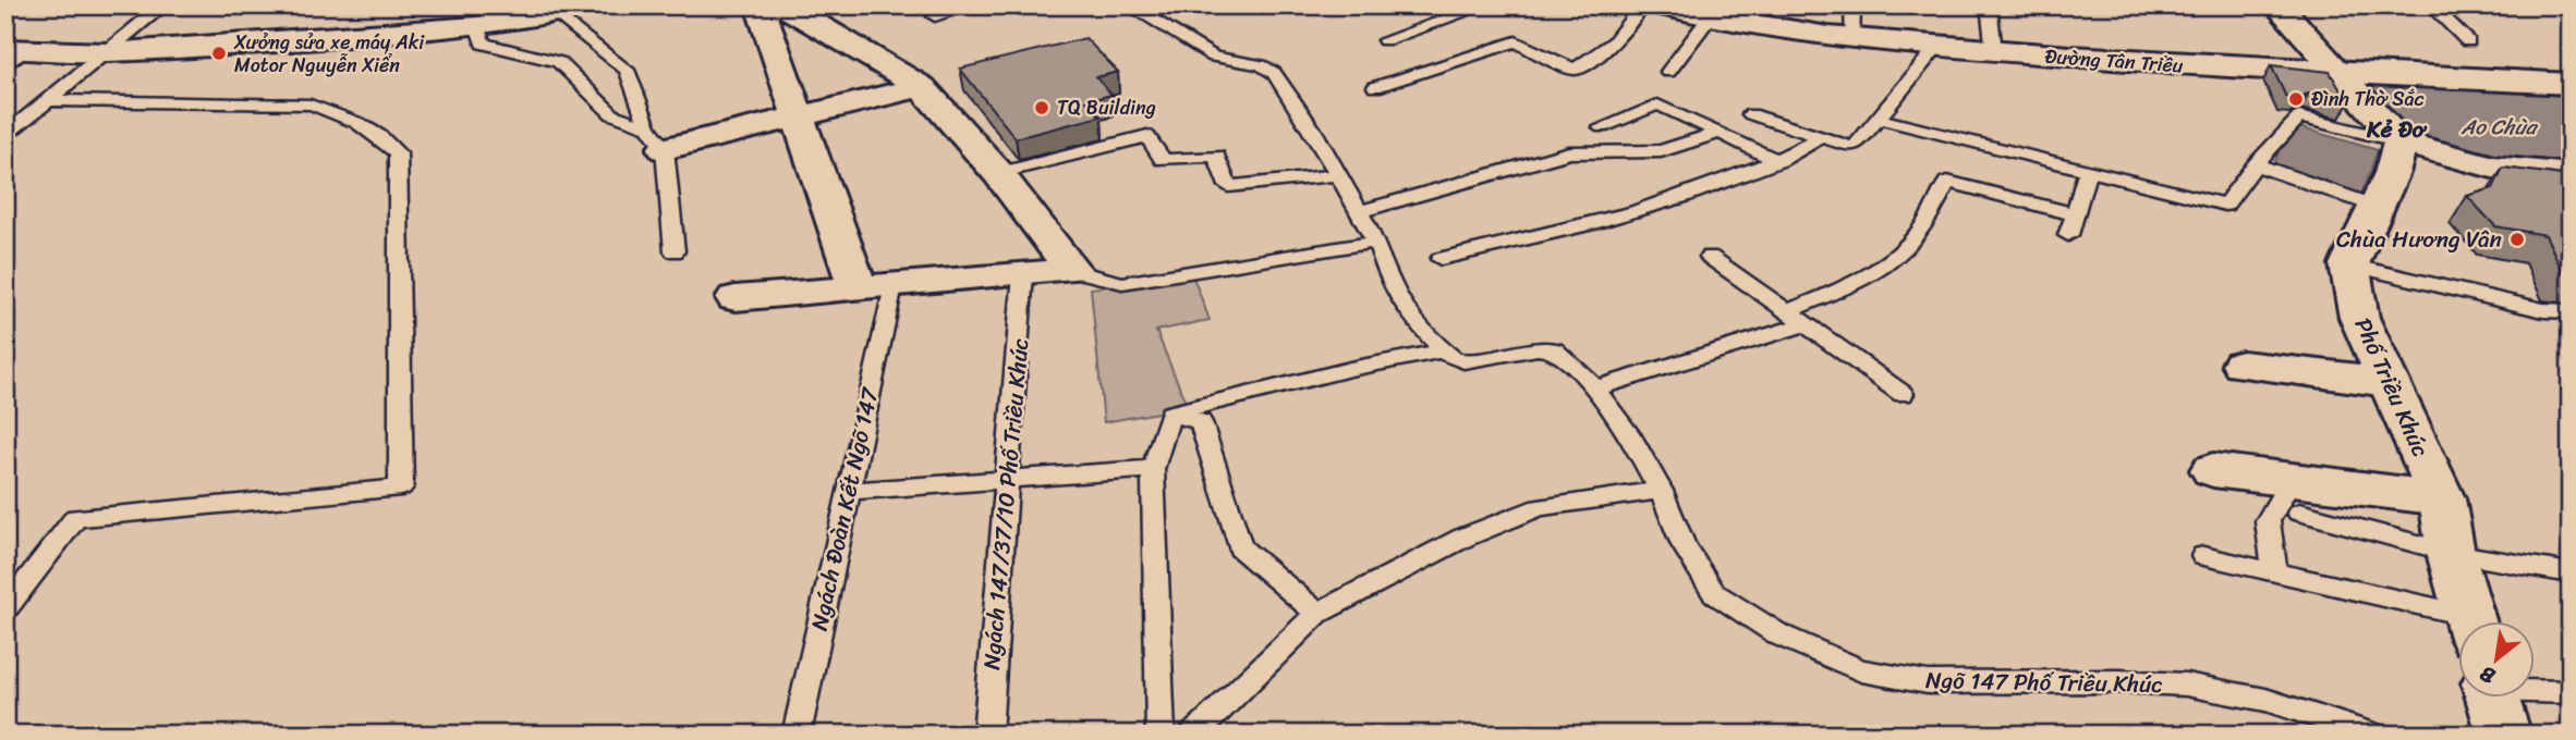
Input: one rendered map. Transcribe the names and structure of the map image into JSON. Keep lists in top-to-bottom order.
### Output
{
  "streets": {
    "street": ["Đường Tân Triều", "Phố Triều Khúc"],
    "lane": ["Ngách 147/37/10 Phố Triều Khúc", "Ngách Đoàn Kết Ngõ 147", "Ngõ 147 Phố Triều Khúc"]
  },
  "districts": ["Kẻ Đơ"],
  "water": ["Ao Chùa"],
  "places": [
    "Xưởng sửa xe máy Aki Motor Nguyễn Xiển",
    "Đình Thờ Sắc",
    "TQ Building",
    "Chùa Hương Vân"
  ],
  "north": "bottom left"
}
